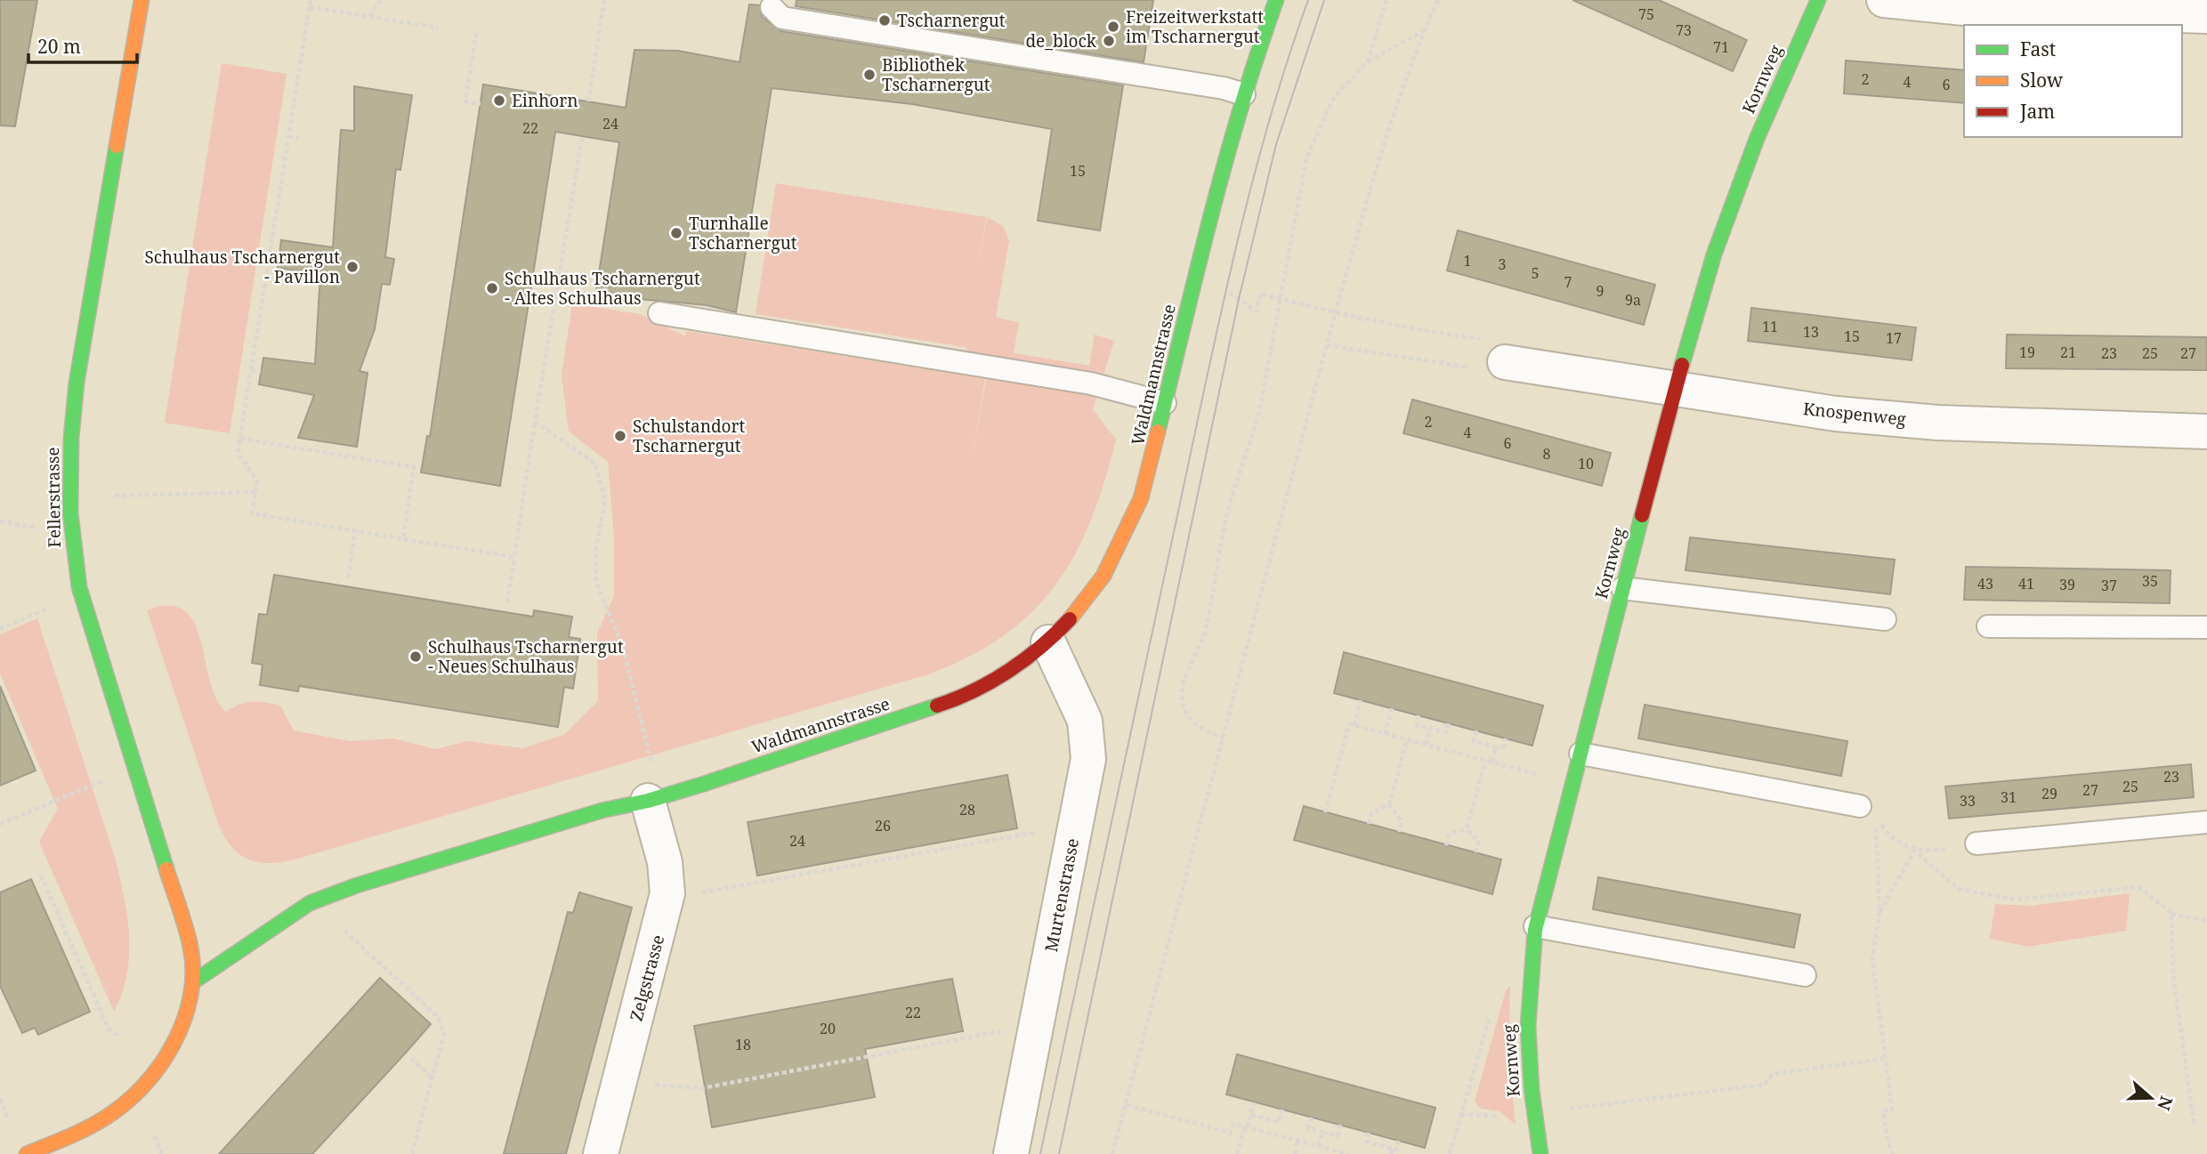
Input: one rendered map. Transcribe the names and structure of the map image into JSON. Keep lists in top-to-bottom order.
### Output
{
  "streets": {
    "street": [
      "Kornweg",
      "Waldmannstrasse",
      "Knospenweg",
      "Fellerstrasse",
      "Murtenstrasse",
      "Zelgstrasse"
    ]
  },
  "crossings": [
    ["Kornweg", "Knospenweg"],
    ["Waldmannstrasse", "Fellerstrasse"],
    ["Waldmannstrasse", "Murtenstrasse"],
    ["Waldmannstrasse", "Zelgstrasse"]
  ],
  "places": [
    "Tscharnergut",
    "Freizeitwerkstatt im Tscharnergut",
    "de_block",
    "Bibliothek Tscharnergut",
    "Einhorn",
    "Turnhalle Tscharnergut",
    "Schulhaus Tscharnergut - Pavillon",
    "Schulhaus Tscharnergut - Altes Schulhaus",
    "Schulstandort Tscharnergut",
    "Schulhaus Tscharnergut - Neues Schulhaus"
  ],
  "house_numbers": [
    "75",
    "73",
    "71",
    "2",
    "4",
    "6",
    "24",
    "22",
    "15",
    "1",
    "3",
    "5",
    "7",
    "9",
    "9a",
    "11",
    "13",
    "15",
    "17",
    "19",
    "21",
    "23",
    "25",
    "27",
    "2",
    "4",
    "6",
    "8",
    "10",
    "35",
    "43",
    "41",
    "39",
    "37",
    "23",
    "25",
    "27",
    "29",
    "31",
    "33",
    "28",
    "26",
    "24",
    "22",
    "20",
    "18"
  ],
  "legend": ["Fast", "Slow", "Jam"],
  "scale_bar": "20 m",
  "north": "right"
}
